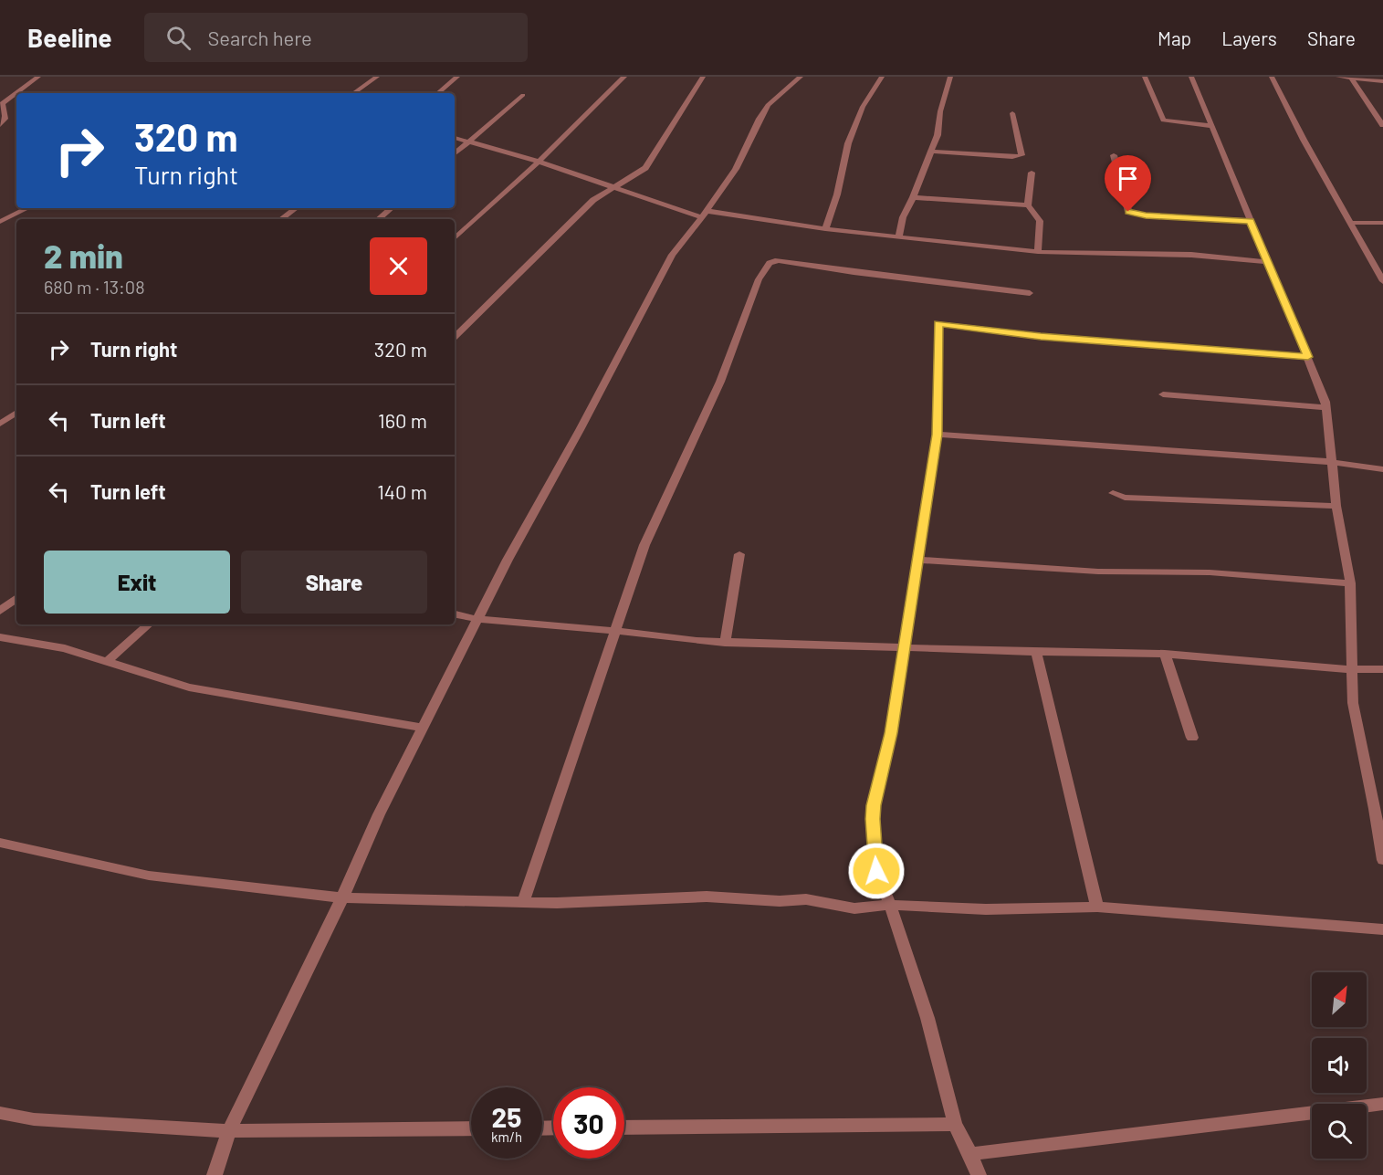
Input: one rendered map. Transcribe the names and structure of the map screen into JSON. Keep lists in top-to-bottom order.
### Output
{
  "north": "top right",
  "page": {
    "header": "Beeline",
    "search": "Search here",
    "nav": ["Map", "Layers", "Share"],
    "turn": ["320 m", "Turn right"],
    "heading": ["2 min", "680 m · 13:08"],
    "list": [
      {
        "name": "Turn right",
        "value": "320 m"
      },
      {
        "name": "Turn left",
        "value": "160 m"
      },
      {
        "name": "Turn left",
        "value": "140 m"
      }
    ],
    "buttons": ["Exit", "Share"],
    "speed": "25 km/h",
    "limit": "30"
  }
}
